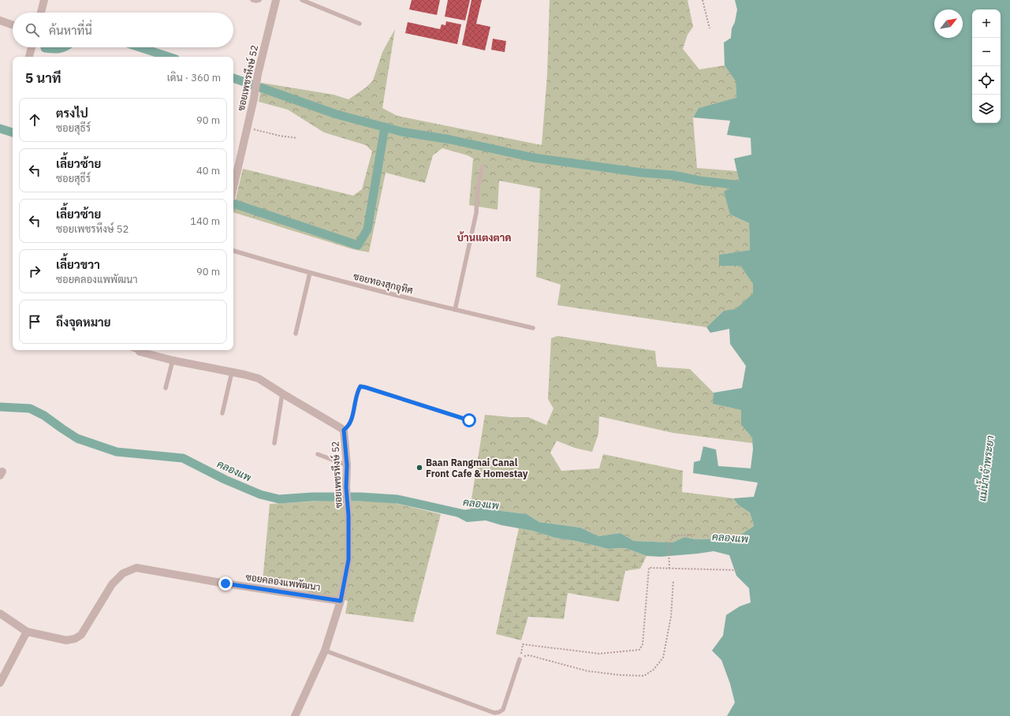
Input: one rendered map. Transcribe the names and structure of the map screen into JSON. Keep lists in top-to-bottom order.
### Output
{
  "streets": {
    "street": ["ซอยเพชรหึงษ์ 52", "ซอยคลองแพพัฒนา"],
    "lane": ["ซอยทองสุกอุทิศ"]
  },
  "crossings": [
    ["ซอยเพชรหึงษ์ 52", "ซอยคลองแพพัฒนา"]
  ],
  "districts": ["บ้านแตงตาด"],
  "water": ["แม่น้ำเจ้าพระยา", "คลองแพ"],
  "places": ["Baan Rangmai Canal Front Cafe & Homestay"],
  "north": "top right",
  "page": {
    "map_buttons": ["+", "−"],
    "search": "ค้นหาที่นี่",
    "heading": ["5 นาที", "เดิน · 360 m"],
    "list": [
      ["ตรงไป", "ซอยสุธีร์", "90 m"],
      ["เลี้ยวซ้าย", "ซอยสุธีร์", "40 m"],
      ["เลี้ยวซ้าย", "ซอยเพชรหึงษ์ 52", "140 m"],
      ["เลี้ยวขวา", "ซอยคลองแพพัฒนา", "90 m"],
      "ถึงจุดหมาย"
    ]
  }
}
